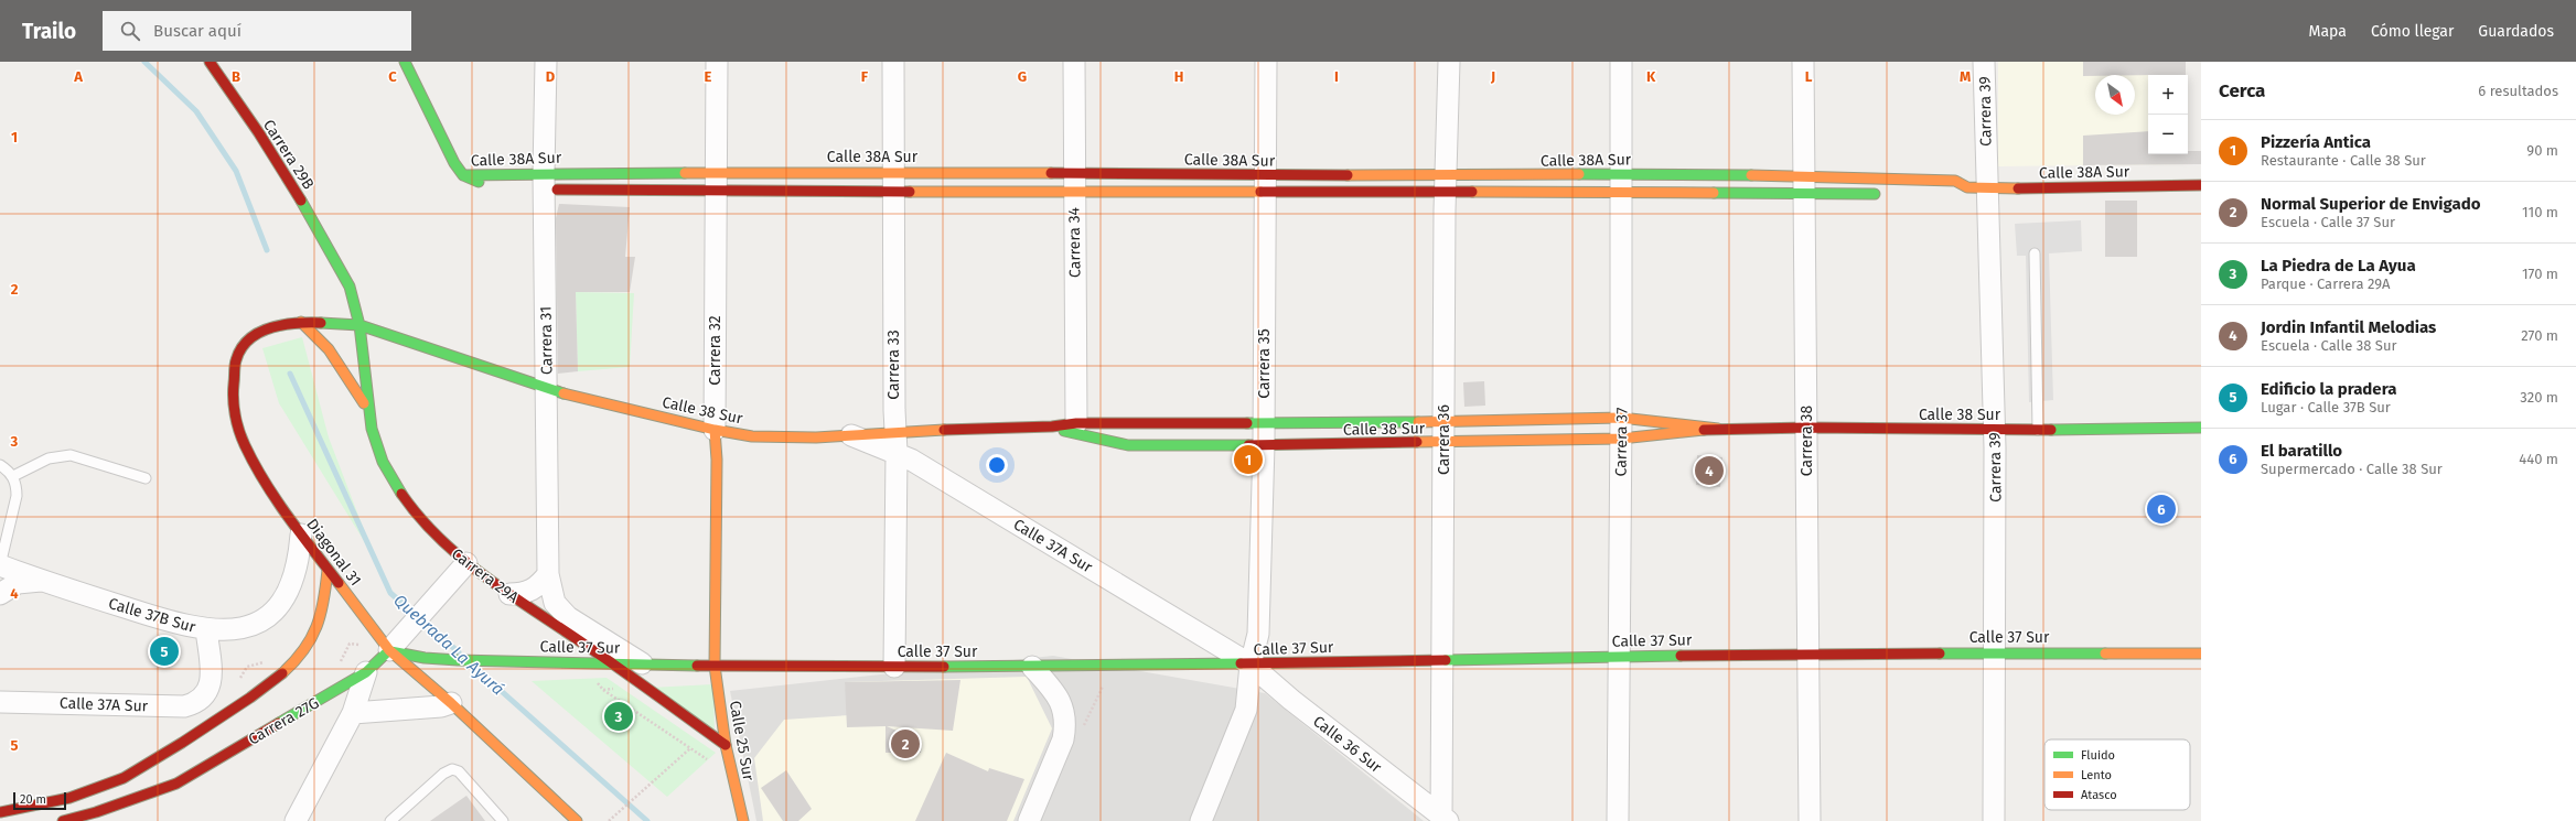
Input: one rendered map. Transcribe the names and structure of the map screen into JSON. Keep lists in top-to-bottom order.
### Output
{
  "streets": {
    "main road": [
      "Carrera 29B",
      "Calle 38A Sur",
      "Carrera 32",
      "Calle 38 Sur",
      "Diagonal 31",
      "Carrera 29A",
      "Calle 37 Sur",
      "Carrera 27G",
      "Calle 25 Sur"
    ],
    "street": [
      "Carrera 39",
      "Carrera 34",
      "Carrera 31",
      "Carrera 35",
      "Carrera 33",
      "Carrera 36",
      "Carrera 38",
      "Carrera 37",
      "Calle 37A Sur",
      "Calle 37B Sur",
      "Calle 36 Sur"
    ]
  },
  "crossings": [
    ["Carrera 39", "Calle 38A Sur"],
    ["Carrera 39", "Calle 38 Sur"],
    ["Carrera 39", "Calle 37 Sur"],
    ["Carrera 29B", "Calle 38 Sur"],
    ["Carrera 29B", "Diagonal 31"],
    ["Carrera 29B", "Carrera 29A"],
    ["Calle 38A Sur", "Carrera 34"],
    ["Calle 38A Sur", "Carrera 31"],
    ["Calle 38A Sur", "Carrera 32"],
    ["Calle 38A Sur", "Carrera 35"],
    ["Calle 38A Sur", "Carrera 33"],
    ["Calle 38A Sur", "Carrera 36"],
    ["Calle 38A Sur", "Carrera 38"],
    ["Calle 38A Sur", "Carrera 37"],
    ["Carrera 34", "Calle 38 Sur"],
    ["Carrera 31", "Calle 38 Sur"],
    ["Carrera 31", "Calle 37 Sur"],
    ["Carrera 32", "Calle 38 Sur"],
    ["Carrera 32", "Calle 37 Sur"],
    ["Carrera 32", "Calle 25 Sur"],
    ["Carrera 35", "Calle 38 Sur"],
    ["Carrera 35", "Calle 37A Sur"],
    ["Carrera 35", "Calle 37 Sur"],
    ["Carrera 35", "Calle 36 Sur"],
    ["Carrera 33", "Calle 38 Sur"],
    ["Carrera 33", "Calle 37A Sur"],
    ["Carrera 33", "Calle 37 Sur"],
    ["Calle 38 Sur", "Carrera 36"],
    ["Calle 38 Sur", "Carrera 38"],
    ["Calle 38 Sur", "Carrera 37"],
    ["Calle 38 Sur", "Calle 37A Sur"],
    ["Calle 38 Sur", "Diagonal 31"],
    ["Calle 38 Sur", "Carrera 29A"],
    ["Carrera 36", "Calle 37 Sur"],
    ["Carrera 36", "Calle 36 Sur"],
    ["Carrera 38", "Calle 37 Sur"],
    ["Carrera 37", "Calle 37 Sur"],
    ["Calle 37A Sur", "Calle 37B Sur"],
    ["Calle 37A Sur", "Calle 37 Sur"],
    ["Calle 37A Sur", "Calle 36 Sur"],
    ["Diagonal 31", "Carrera 29A"],
    ["Diagonal 31", "Calle 37B Sur"],
    ["Diagonal 31", "Calle 37 Sur"],
    ["Diagonal 31", "Carrera 27G"],
    ["Carrera 29A", "Calle 37 Sur"],
    ["Carrera 29A", "Carrera 27G"],
    ["Carrera 29A", "Calle 25 Sur"],
    ["Calle 37 Sur", "Carrera 27G"],
    ["Calle 37 Sur", "Calle 25 Sur"],
    ["Calle 37 Sur", "Calle 36 Sur"]
  ],
  "water": ["Quebrada La Ayurá"],
  "legend": ["Fluido", "Lento", "Atasco"],
  "scale_bar": "20 m",
  "north": "bottom right",
  "page": {
    "header": "Trailo",
    "search": "Buscar aquí",
    "nav": ["Mapa", "Cómo llegar", "Guardados"],
    "heading": ["Cerca", "6 resultados"],
    "map_buttons": ["+", "−"],
    "list": [
      {
        "mark": "1",
        "name": "Pizzería Antica",
        "note": "Restaurante · Calle 38 Sur",
        "value": "90 m"
      },
      {
        "mark": "2",
        "name": "Normal Superior de Envigado",
        "note": "Escuela · Calle 37 Sur",
        "value": "110 m"
      },
      {
        "mark": "3",
        "name": "La Piedra de La Ayua",
        "note": "Parque · Carrera 29A",
        "value": "170 m"
      },
      {
        "mark": "4",
        "name": "Jordin Infantil Melodias",
        "note": "Escuela · Calle 38 Sur",
        "value": "270 m"
      },
      {
        "mark": "5",
        "name": "Edificio la pradera",
        "note": "Lugar · Calle 37B Sur",
        "value": "320 m"
      },
      {
        "mark": "6",
        "name": "El baratillo",
        "note": "Supermercado · Calle 38 Sur",
        "value": "440 m"
      }
    ],
    "pins": [
      "1",
      "4",
      "6",
      "5",
      "3",
      "2"
    ],
    "scale": "20 m"
  },
  "grid": {
    "columns": [
      "A",
      "B",
      "C",
      "D",
      "E",
      "F",
      "G",
      "H",
      "I",
      "J",
      "K",
      "L",
      "M"
    ],
    "rows": [
      "1",
      "2",
      "3",
      "4",
      "5"
    ]
  }
}
